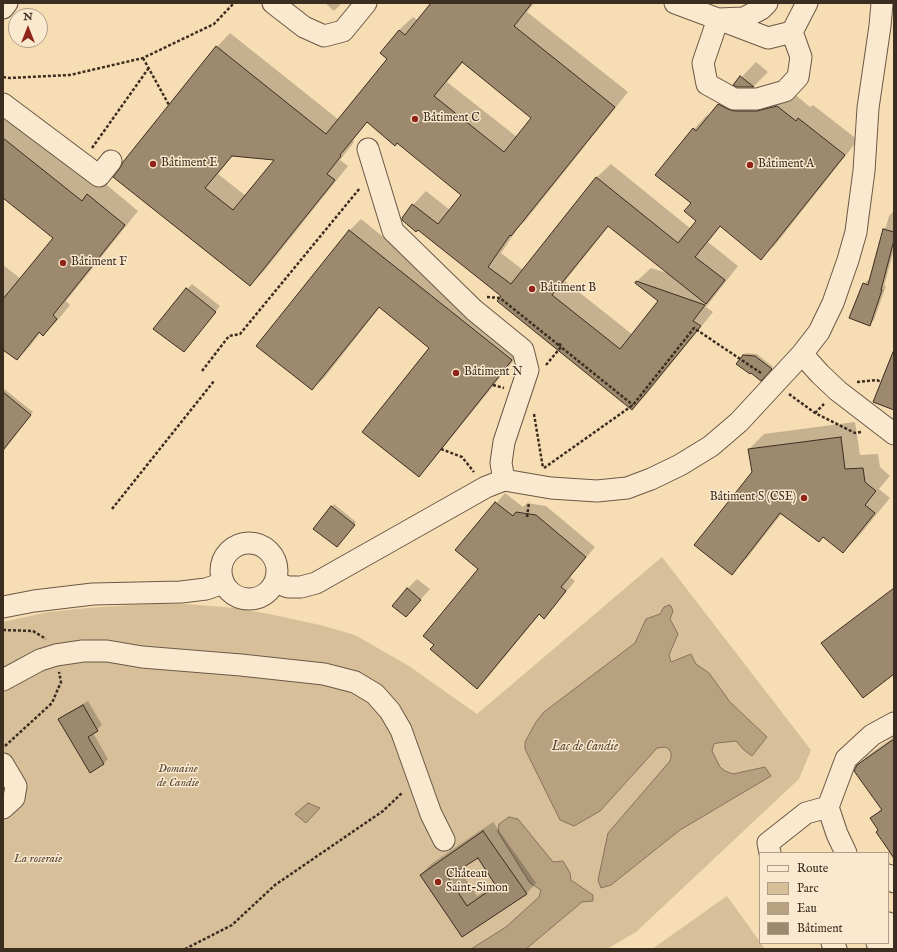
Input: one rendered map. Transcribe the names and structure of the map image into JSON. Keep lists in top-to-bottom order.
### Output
{
  "water": ["Lac de Candie"],
  "parks": ["Domaine de Candie", "La roseraie"],
  "places": [
    "Bâtiment C",
    "Bâtiment E",
    "Bâtiment A",
    "Bâtiment F",
    "Bâtiment B",
    "Bâtiment N",
    "Bâtiment S (CSE)",
    "Château Saint-Simon"
  ],
  "legend": [
    "Route",
    "Parc",
    "Eau",
    "Bâtiment"
  ],
  "north": "top"
}
